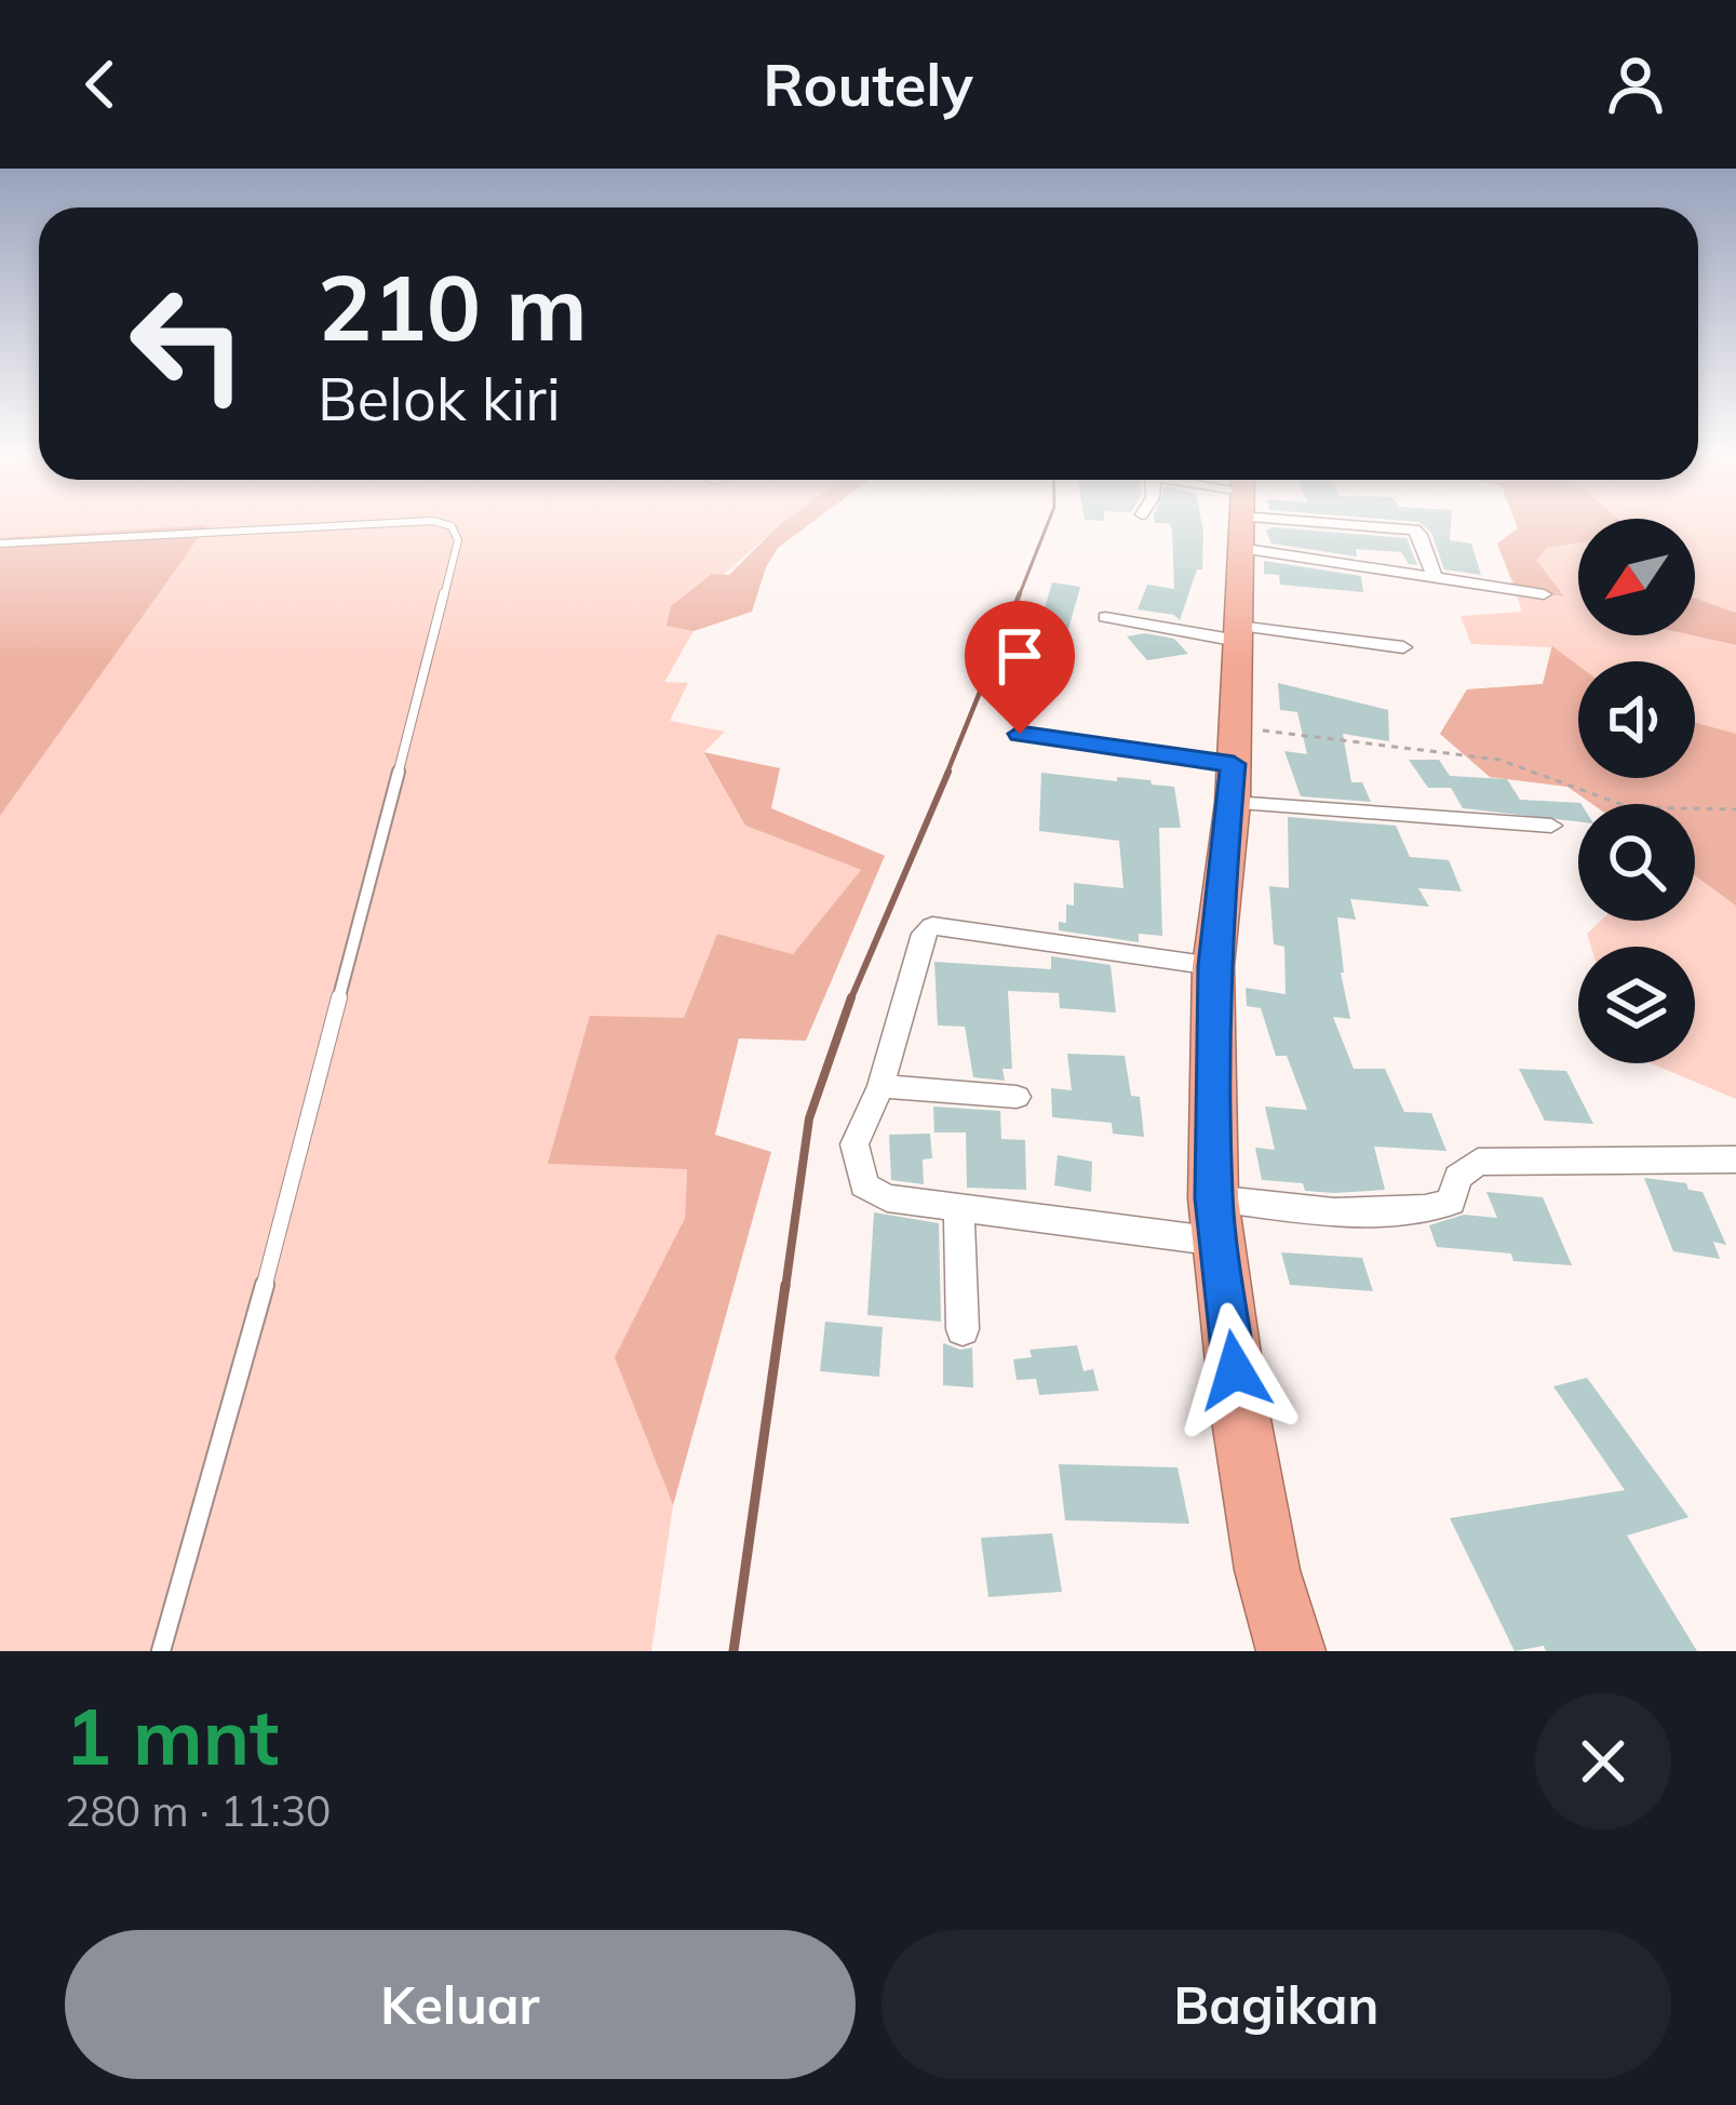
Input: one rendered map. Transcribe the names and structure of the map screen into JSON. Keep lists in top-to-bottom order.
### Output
{
  "north": "bottom left",
  "page": {
    "header": "Routely",
    "turn": ["210 m", "Belok kiri"],
    "heading": ["1 mnt", "280 m · 11:30"],
    "buttons": ["Keluar", "Bagikan"]
  }
}
